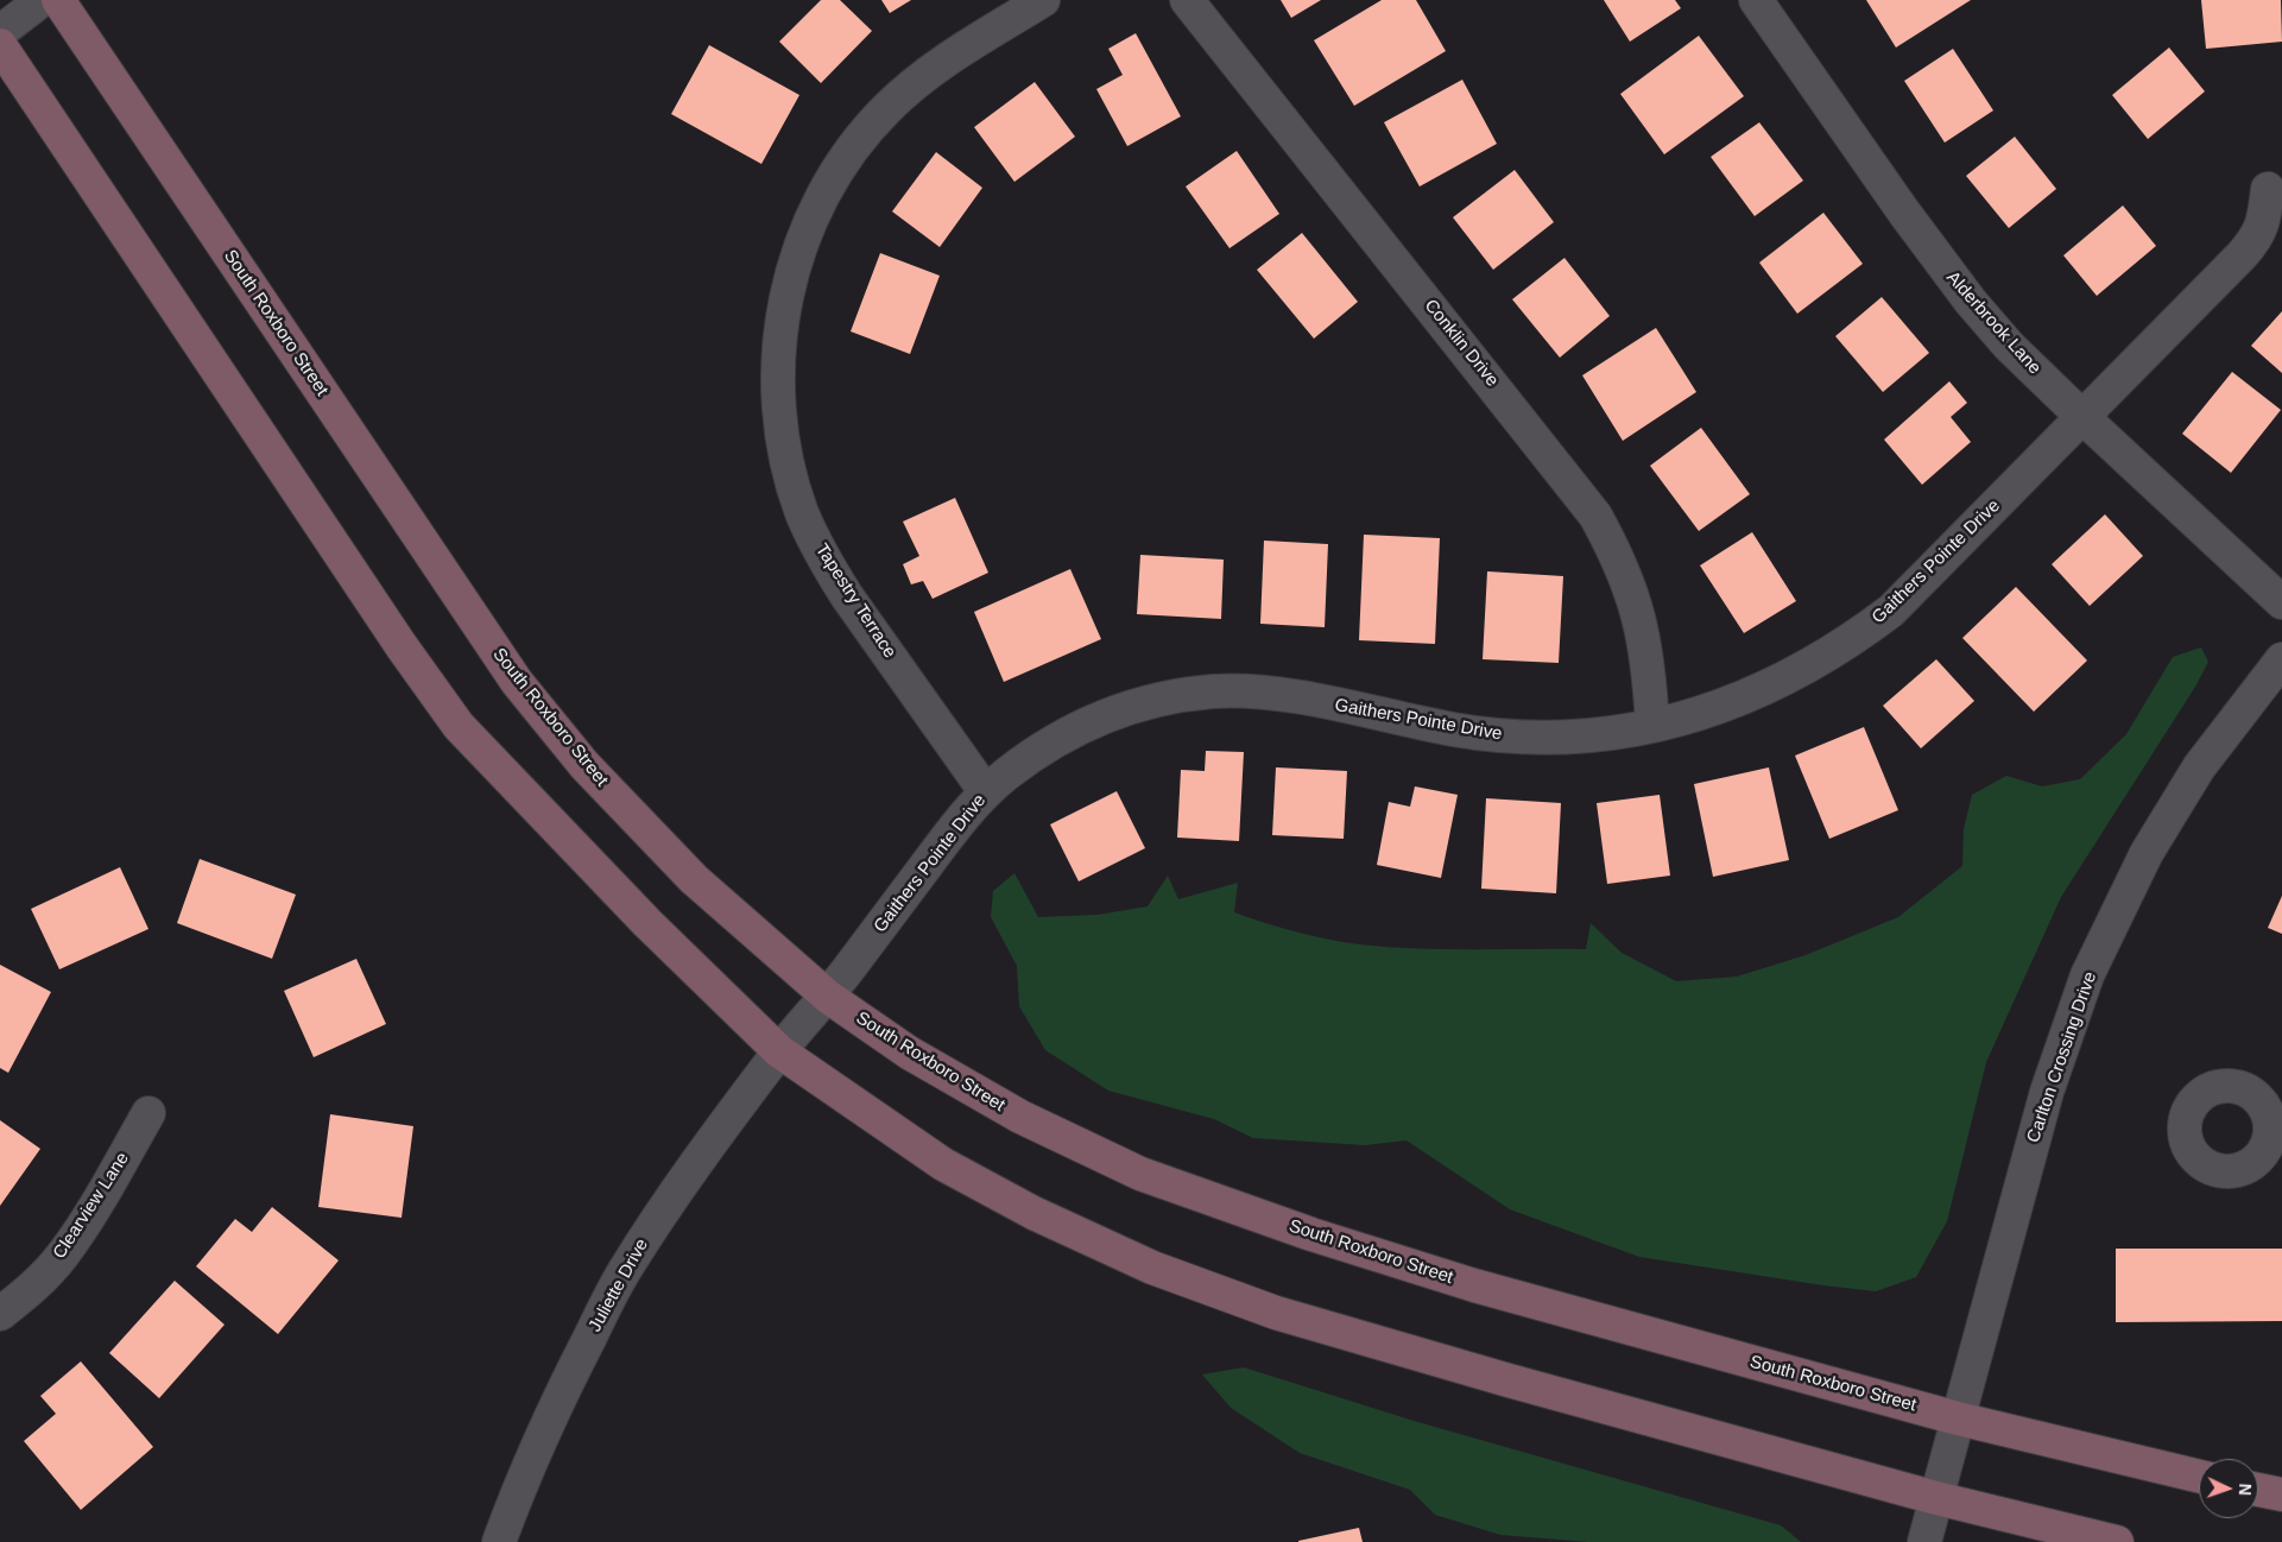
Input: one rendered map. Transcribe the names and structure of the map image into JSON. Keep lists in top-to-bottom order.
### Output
{
  "streets": {
    "street": [
      "South Roxboro Street",
      "Alderbrook Lane",
      "Conklin Drive",
      "Gaithers Pointe Drive",
      "Tapestry Terrace",
      "Carlton Crossing Drive",
      "Clearview Lane",
      "Juliette Drive"
    ]
  },
  "crossings": [
    ["South Roxboro Street", "Gaithers Pointe Drive"],
    ["South Roxboro Street", "Carlton Crossing Drive"],
    ["Alderbrook Lane", "Gaithers Pointe Drive"],
    ["Conklin Drive", "Gaithers Pointe Drive"],
    ["Gaithers Pointe Drive", "Tapestry Terrace"],
    ["Gaithers Pointe Drive", "Juliette Drive"]
  ],
  "north": "right"
}
